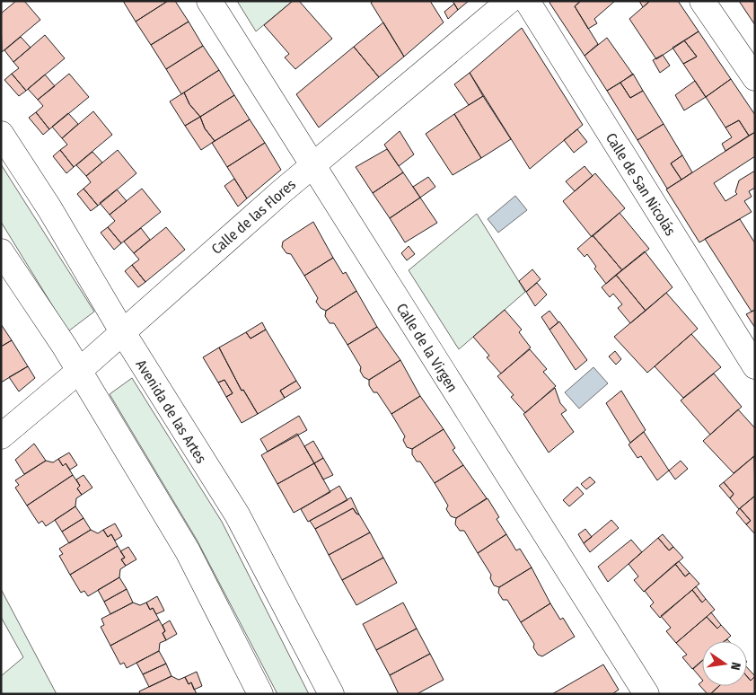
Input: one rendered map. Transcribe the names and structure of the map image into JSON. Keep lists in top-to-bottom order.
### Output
{
  "streets": {
    "street": [
      "Calle de San Nicolás",
      "Calle de las Flores",
      "Calle de la Virgen",
      "Avenida de las Artes"
    ]
  },
  "crossings": [
    ["Calle de las Flores", "Calle de la Virgen"],
    ["Calle de las Flores", "Avenida de las Artes"]
  ],
  "north": "right"
}
